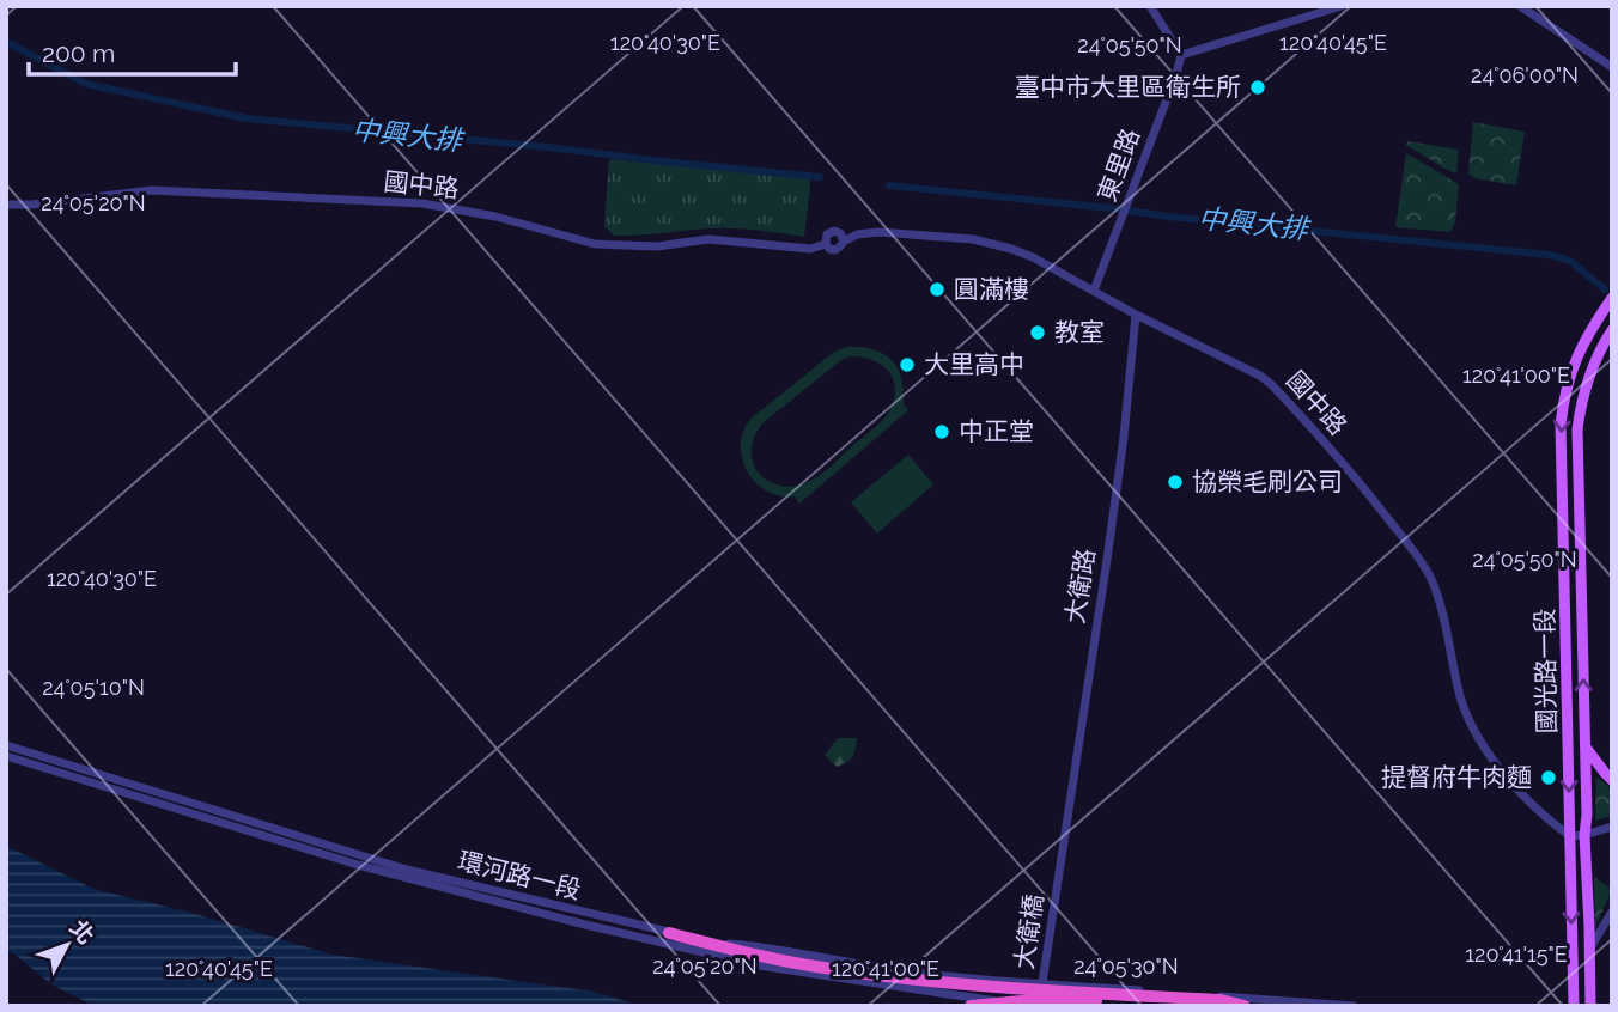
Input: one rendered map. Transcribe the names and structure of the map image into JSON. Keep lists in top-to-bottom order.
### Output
{
  "streets": {
    "main road": ["國光路一段"],
    "street": [
      "東里路",
      "國中路",
      "大衛路",
      "環河路一段",
      "大衛橋"
    ]
  },
  "crossings": [
    ["東里路", "國中路"],
    ["國中路", "大衛路"],
    ["國中路", "國光路一段"],
    ["大衛路", "大衛橋"]
  ],
  "water": ["中興大排"],
  "places": [
    "臺中市大里區衛生所",
    "圓滿樓",
    "教室",
    "大里高中",
    "中正堂",
    "協榮毛刷公司",
    "提督府牛肉麵"
  ],
  "scale_bar": "200 m",
  "north": "top right",
  "coordinates": [
    "120°40'30\"E",
    "120°40'45\"E",
    "24°05'50\"N",
    "24°06'00\"N",
    "24°05'20\"N",
    "120°41'00\"E",
    "24°05'10\"N",
    "120°41'15\"E",
    "24°05'30\"N"
  ]
}
